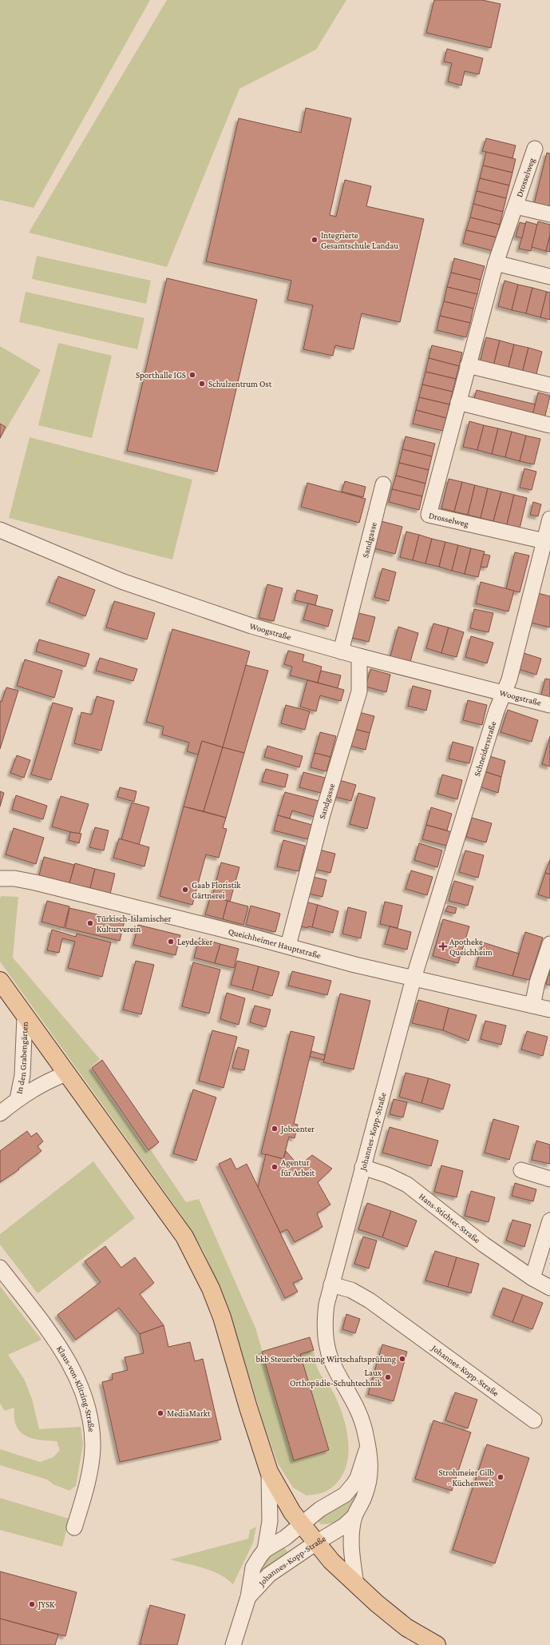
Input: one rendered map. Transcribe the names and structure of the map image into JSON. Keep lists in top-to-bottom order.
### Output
{
  "streets": {
    "street": [
      "Drosselweg",
      "Sandgasse",
      "Woogstraße",
      "Schneiderstraße",
      "Queichheimer Hauptstraße",
      "In den Grabengärten",
      "Johannes-Kopp-Straße",
      "Hans-Stichter-Straße",
      "Klaus-von-Klitzing-Straße"
    ]
  },
  "crossings": [
    ["Drosselweg", "Schneiderstraße"],
    ["Sandgasse", "Woogstraße"],
    ["Sandgasse", "Queichheimer Hauptstraße"],
    ["Woogstraße", "Schneiderstraße"],
    ["Schneiderstraße", "Queichheimer Hauptstraße"],
    ["Schneiderstraße", "Johannes-Kopp-Straße"],
    ["Queichheimer Hauptstraße", "Johannes-Kopp-Straße"],
    ["Johannes-Kopp-Straße", "Hans-Stichter-Straße"]
  ],
  "places": {
    "other": [
      "Integrierte Gesamtschule Landau",
      "Sporthalle IGS",
      "Schulzentrum Ost",
      "Gaab Floristik Gärtnerei",
      "Türkisch-Islamischer Kulturverein",
      "Leydecker",
      "Jobcenter",
      "Agentur für Arbeit",
      "bkb Steuerberatung Wirtschaftsprüfung",
      "Laux Orthopädie-Schuhtechnik",
      "MediaMarkt",
      "Strohmeier Gilb - Küchenwelt",
      "JYSK"
    ],
    "health": ["Apotheke Queichheim"]
  }
}
